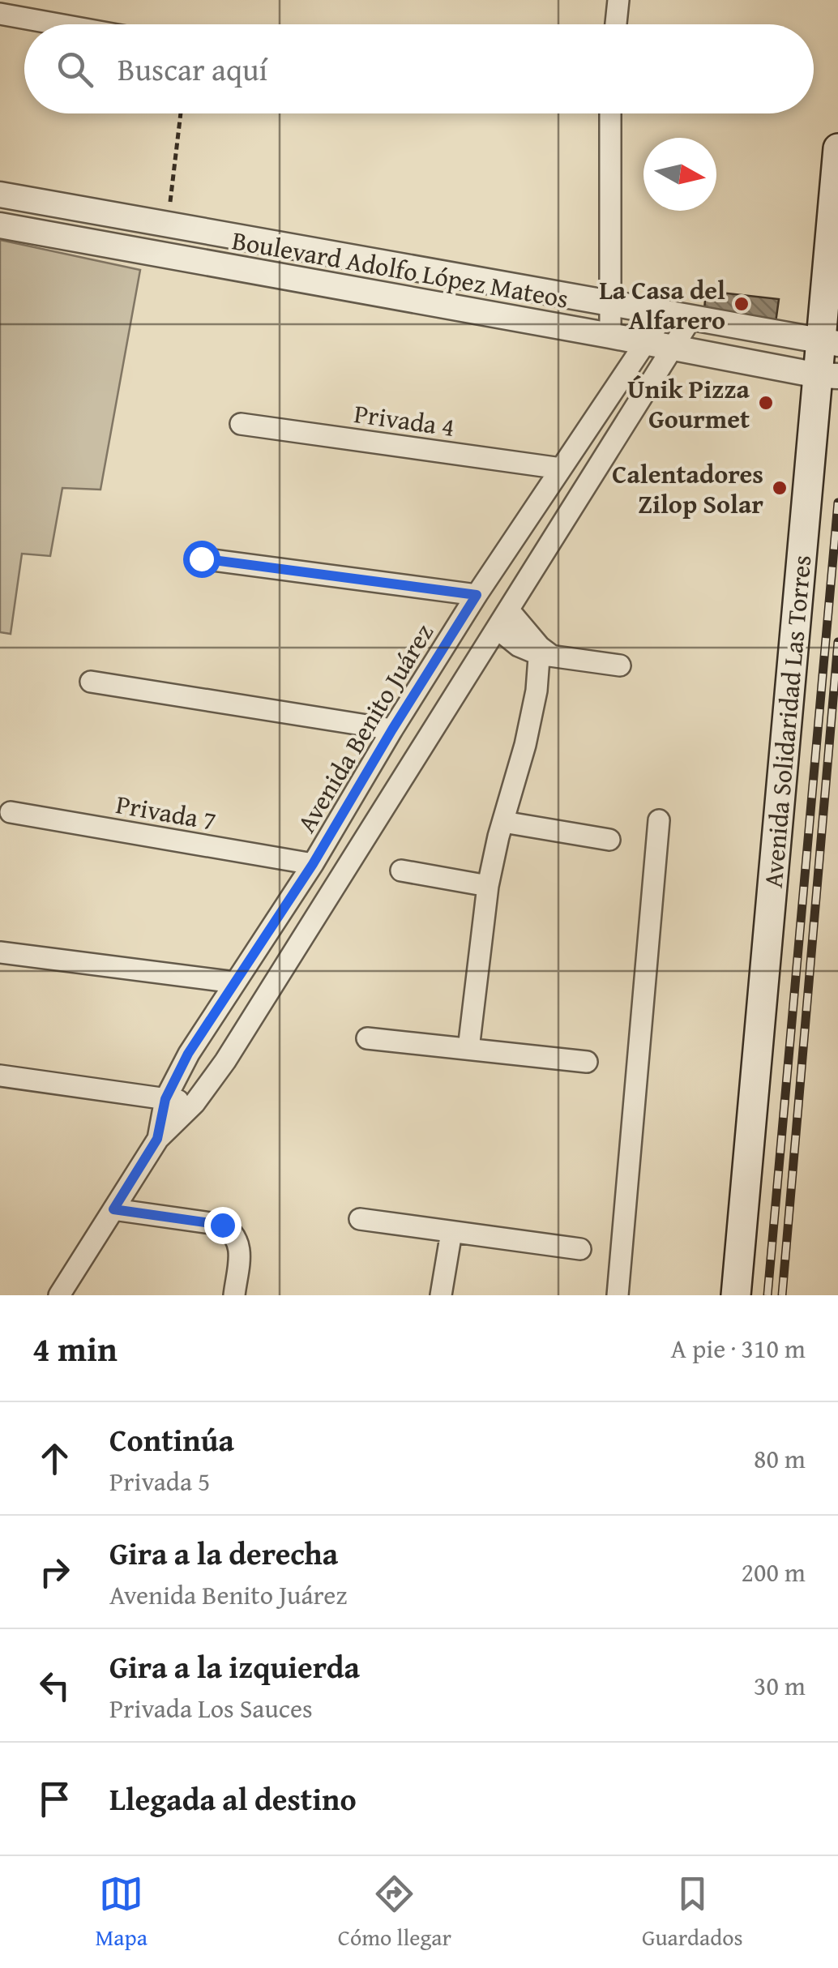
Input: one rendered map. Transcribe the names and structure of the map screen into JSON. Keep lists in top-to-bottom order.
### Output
{
  "streets": {
    "main road": ["Avenida Solidaridad Las Torres"],
    "street": [
      "Boulevard Adolfo López Mateos",
      "Privada 4",
      "Avenida Benito Juárez",
      "Privada 7"
    ]
  },
  "crossings": [
    ["Boulevard Adolfo López Mateos", "Avenida Solidaridad Las Torres"],
    ["Boulevard Adolfo López Mateos", "Avenida Benito Juárez"],
    ["Privada 4", "Avenida Benito Juárez"],
    ["Avenida Benito Juárez", "Privada 7"]
  ],
  "places": ["La Casa del Alfarero", "Únik Pizza Gourmet", "Calentadores Zilop Solar"],
  "north": "right",
  "page": {
    "search": "Buscar aquí",
    "heading": ["4 min", "A pie · 310 m"],
    "list": [
      ["Continúa", "Privada 5", "80 m"],
      ["Gira a la derecha", "Avenida Benito Juárez", "200 m"],
      ["Gira a la izquierda", "Privada Los Sauces", "30 m"],
      "Llegada al destino"
    ],
    "nav": ["Mapa", "Cómo llegar", "Guardados"]
  }
}
